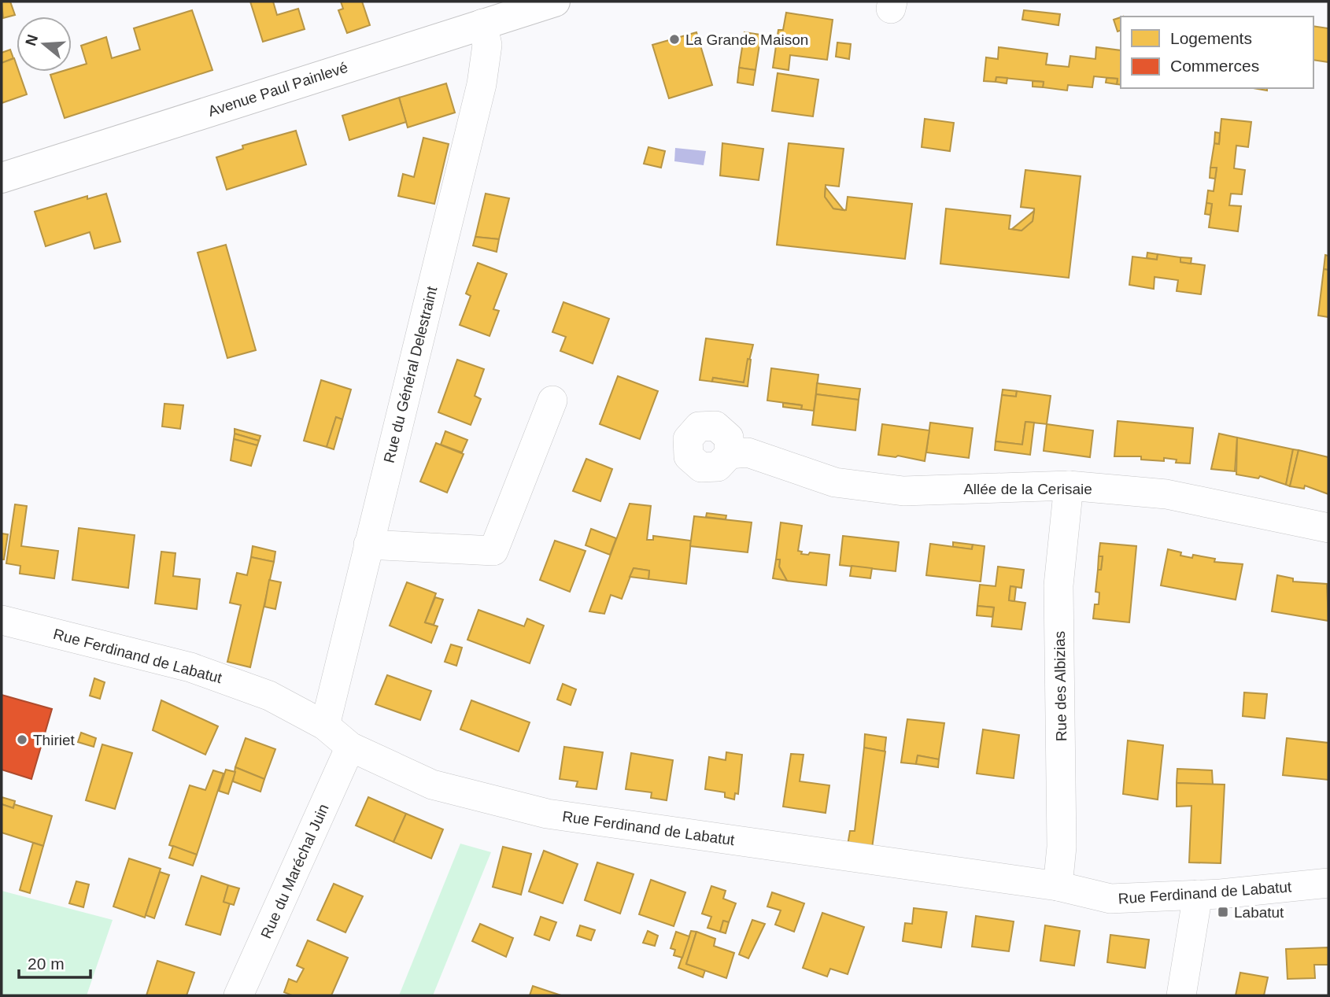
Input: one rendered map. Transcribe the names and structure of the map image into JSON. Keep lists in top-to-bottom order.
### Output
{
  "streets": {
    "main road": ["Avenue Paul Painlevé"],
    "street": [
      "Rue du Général Delestraint",
      "Allée de la Cerisaie",
      "Rue Ferdinand de Labatut",
      "Rue des Albizias",
      "Rue du Maréchal Juin"
    ]
  },
  "crossings": [
    ["Avenue Paul Painlevé", "Rue du Général Delestraint"],
    ["Rue du Général Delestraint", "Rue Ferdinand de Labatut"],
    ["Allée de la Cerisaie", "Rue des Albizias"],
    ["Rue Ferdinand de Labatut", "Rue des Albizias"],
    ["Rue Ferdinand de Labatut", "Rue du Maréchal Juin"]
  ],
  "places": {
    "other": ["La Grande Maison", "Thiriet"],
    "transit": ["Labatut"]
  },
  "legend": ["Logements", "Commerces"],
  "scale_bar": "20 m",
  "north": "left"
}
